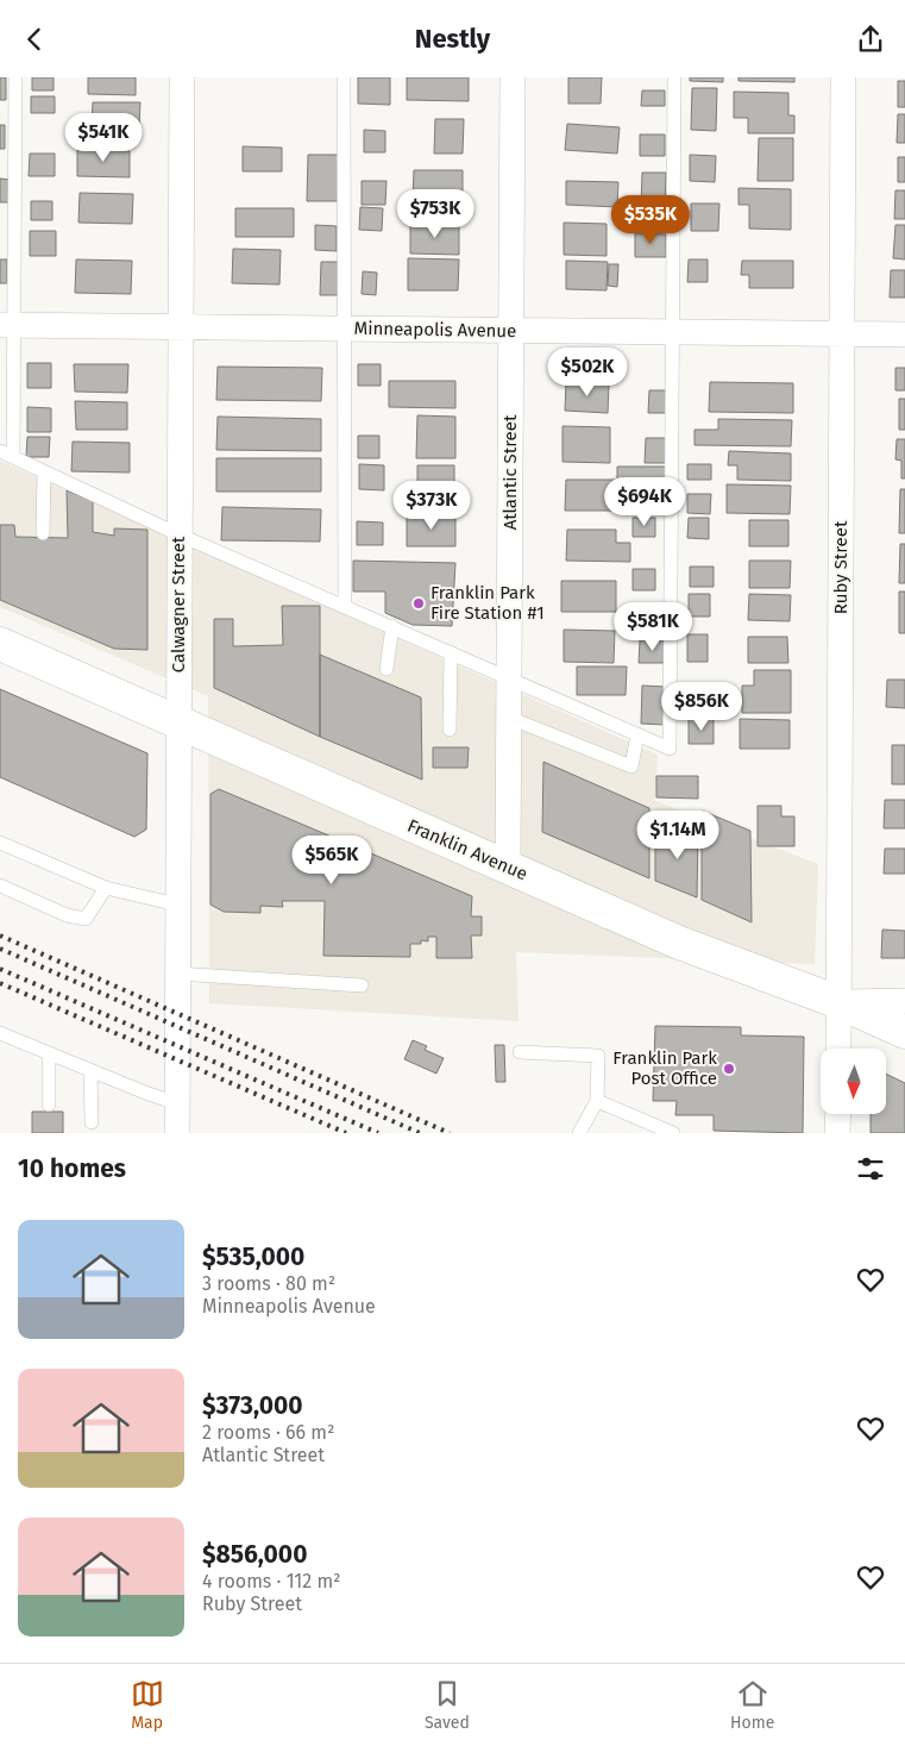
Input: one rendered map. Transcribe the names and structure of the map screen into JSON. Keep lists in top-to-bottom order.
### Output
{
  "streets": {
    "main road": ["Franklin Avenue"],
    "street": [
      "Minneapolis Avenue",
      "Atlantic Street",
      "Ruby Street",
      "Calwagner Street"
    ]
  },
  "crossings": [
    ["Minneapolis Avenue", "Atlantic Street"],
    ["Minneapolis Avenue", "Ruby Street"],
    ["Minneapolis Avenue", "Calwagner Street"],
    ["Atlantic Street", "Franklin Avenue"],
    ["Ruby Street", "Franklin Avenue"],
    ["Calwagner Street", "Franklin Avenue"]
  ],
  "places": ["Franklin Park Fire Station #1", "Franklin Park Post Office"],
  "north": "bottom",
  "page": {
    "header": "Nestly",
    "price": [
      "$541K",
      "$753K",
      "$535K",
      "$502K",
      "$694K",
      "$373K",
      "$581K",
      "$856K",
      "$1.14M",
      "$565K"
    ],
    "heading": "10 homes",
    "list": [
      {
        "name": "$535,000",
        "note": "3 rooms · 80 m² · Minneapolis Avenue"
      },
      {
        "name": "$373,000",
        "note": "2 rooms · 66 m² · Atlantic Street"
      },
      {
        "name": "$856,000",
        "note": "4 rooms · 112 m² · Ruby Street"
      }
    ],
    "tabs": ["Map", "Saved", "Home"]
  }
}
